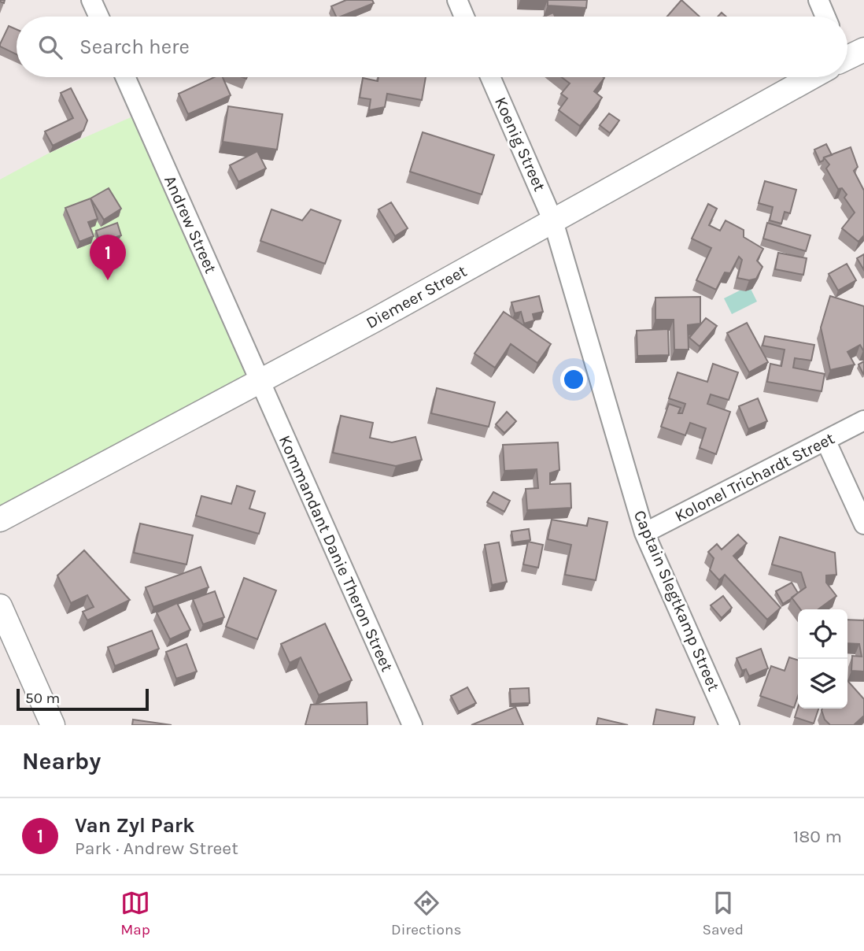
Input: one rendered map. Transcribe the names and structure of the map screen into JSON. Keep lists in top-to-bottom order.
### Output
{
  "streets": {
    "street": [
      "Koenig Street",
      "Andrew Street",
      "Diemeer Street",
      "Kolonel Trichardt Street",
      "Kommandant Danie Theron Street",
      "Captain Slegtkamp Street"
    ]
  },
  "crossings": [
    ["Koenig Street", "Diemeer Street"],
    ["Koenig Street", "Captain Slegtkamp Street"],
    ["Andrew Street", "Diemeer Street"],
    ["Andrew Street", "Kommandant Danie Theron Street"],
    ["Diemeer Street", "Kommandant Danie Theron Street"],
    ["Diemeer Street", "Captain Slegtkamp Street"],
    ["Kolonel Trichardt Street", "Captain Slegtkamp Street"]
  ],
  "scale_bar": "50 m",
  "page": {
    "search": "Search here",
    "pins": "1",
    "scale": "50 m",
    "heading": "Nearby",
    "list": [
      {
        "mark": "1",
        "name": "Van Zyl Park",
        "note": "Park · Andrew Street",
        "value": "180 m"
      }
    ],
    "nav": ["Map", "Directions", "Saved"]
  }
}
